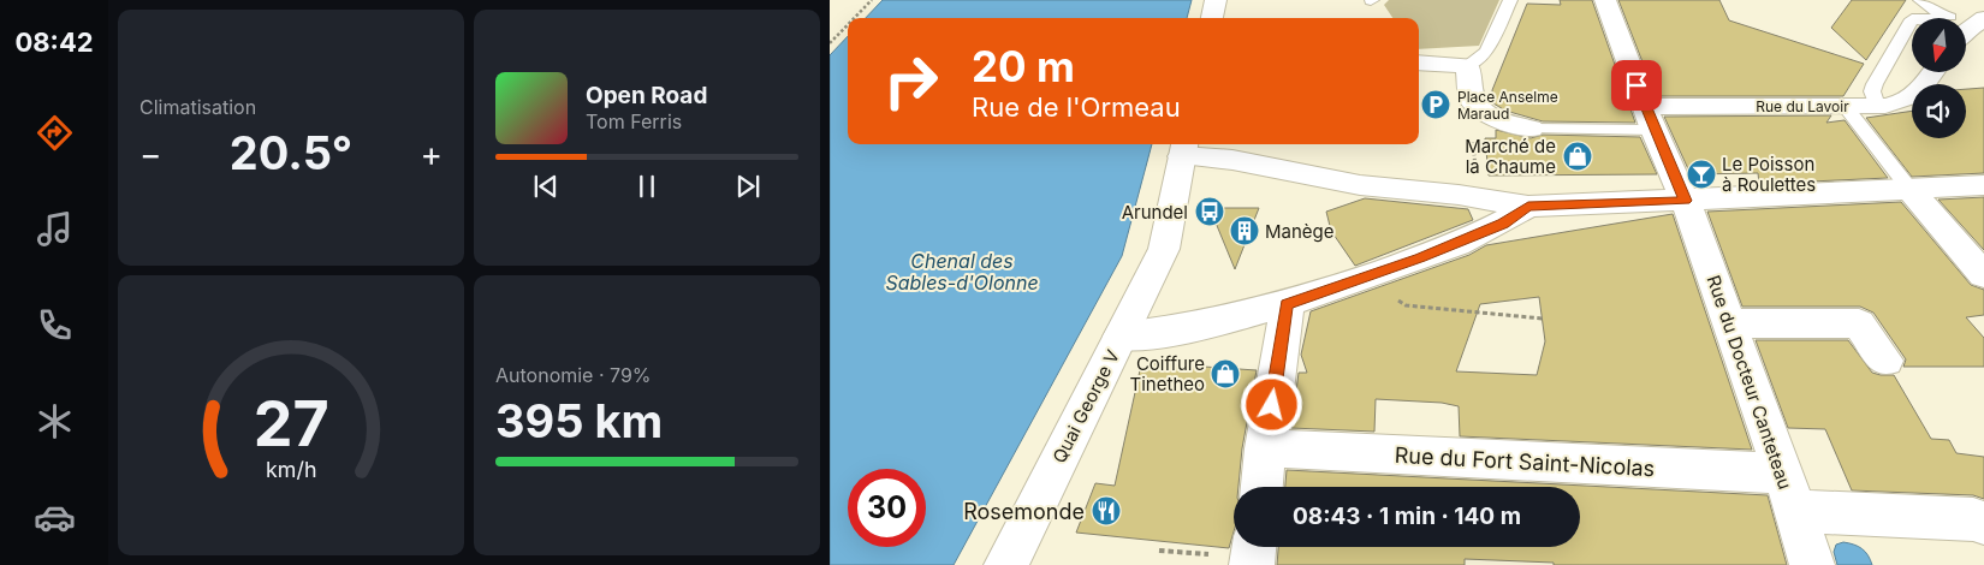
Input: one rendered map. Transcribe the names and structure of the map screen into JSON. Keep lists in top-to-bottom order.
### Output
{
  "streets": {
    "street": [
      "Rue du Lavoir",
      "Rue du Docteur Canteteau",
      "Quai George V",
      "Rue du Fort Saint-Nicolas"
    ]
  },
  "crossings": [
    ["Rue du Lavoir", "Rue du Docteur Canteteau"],
    ["Rue du Docteur Canteteau", "Rue du Fort Saint-Nicolas"]
  ],
  "water": ["Chenal des Sables-d'Olonne"],
  "places": {
    "parking": ["Place Anselme Maraud"],
    "shop": ["Marché de la Chaume", "Coiffure Tinetheo"],
    "bar": ["Le Poisson à Roulettes"],
    "bus stop": ["Arundel"],
    "building": ["Manège"],
    "restaurant": ["Rosemonde"]
  },
  "north": "bottom",
  "page": {
    "tabs": "08:42",
    "tile": [
      "Climatisation",
      ["Autonomie · 79%", "395 km"]
    ],
    "turn": ["20 m", "Rue de l'Ormeau"],
    "song": ["Open Road", "Tom Ferris"],
    "heat": ["−", "20.5°", "+"],
    "limit": "30",
    "trip": "08:43 · 1 min · 140 m",
    "gauge": ["27", "km/h"]
  }
}
